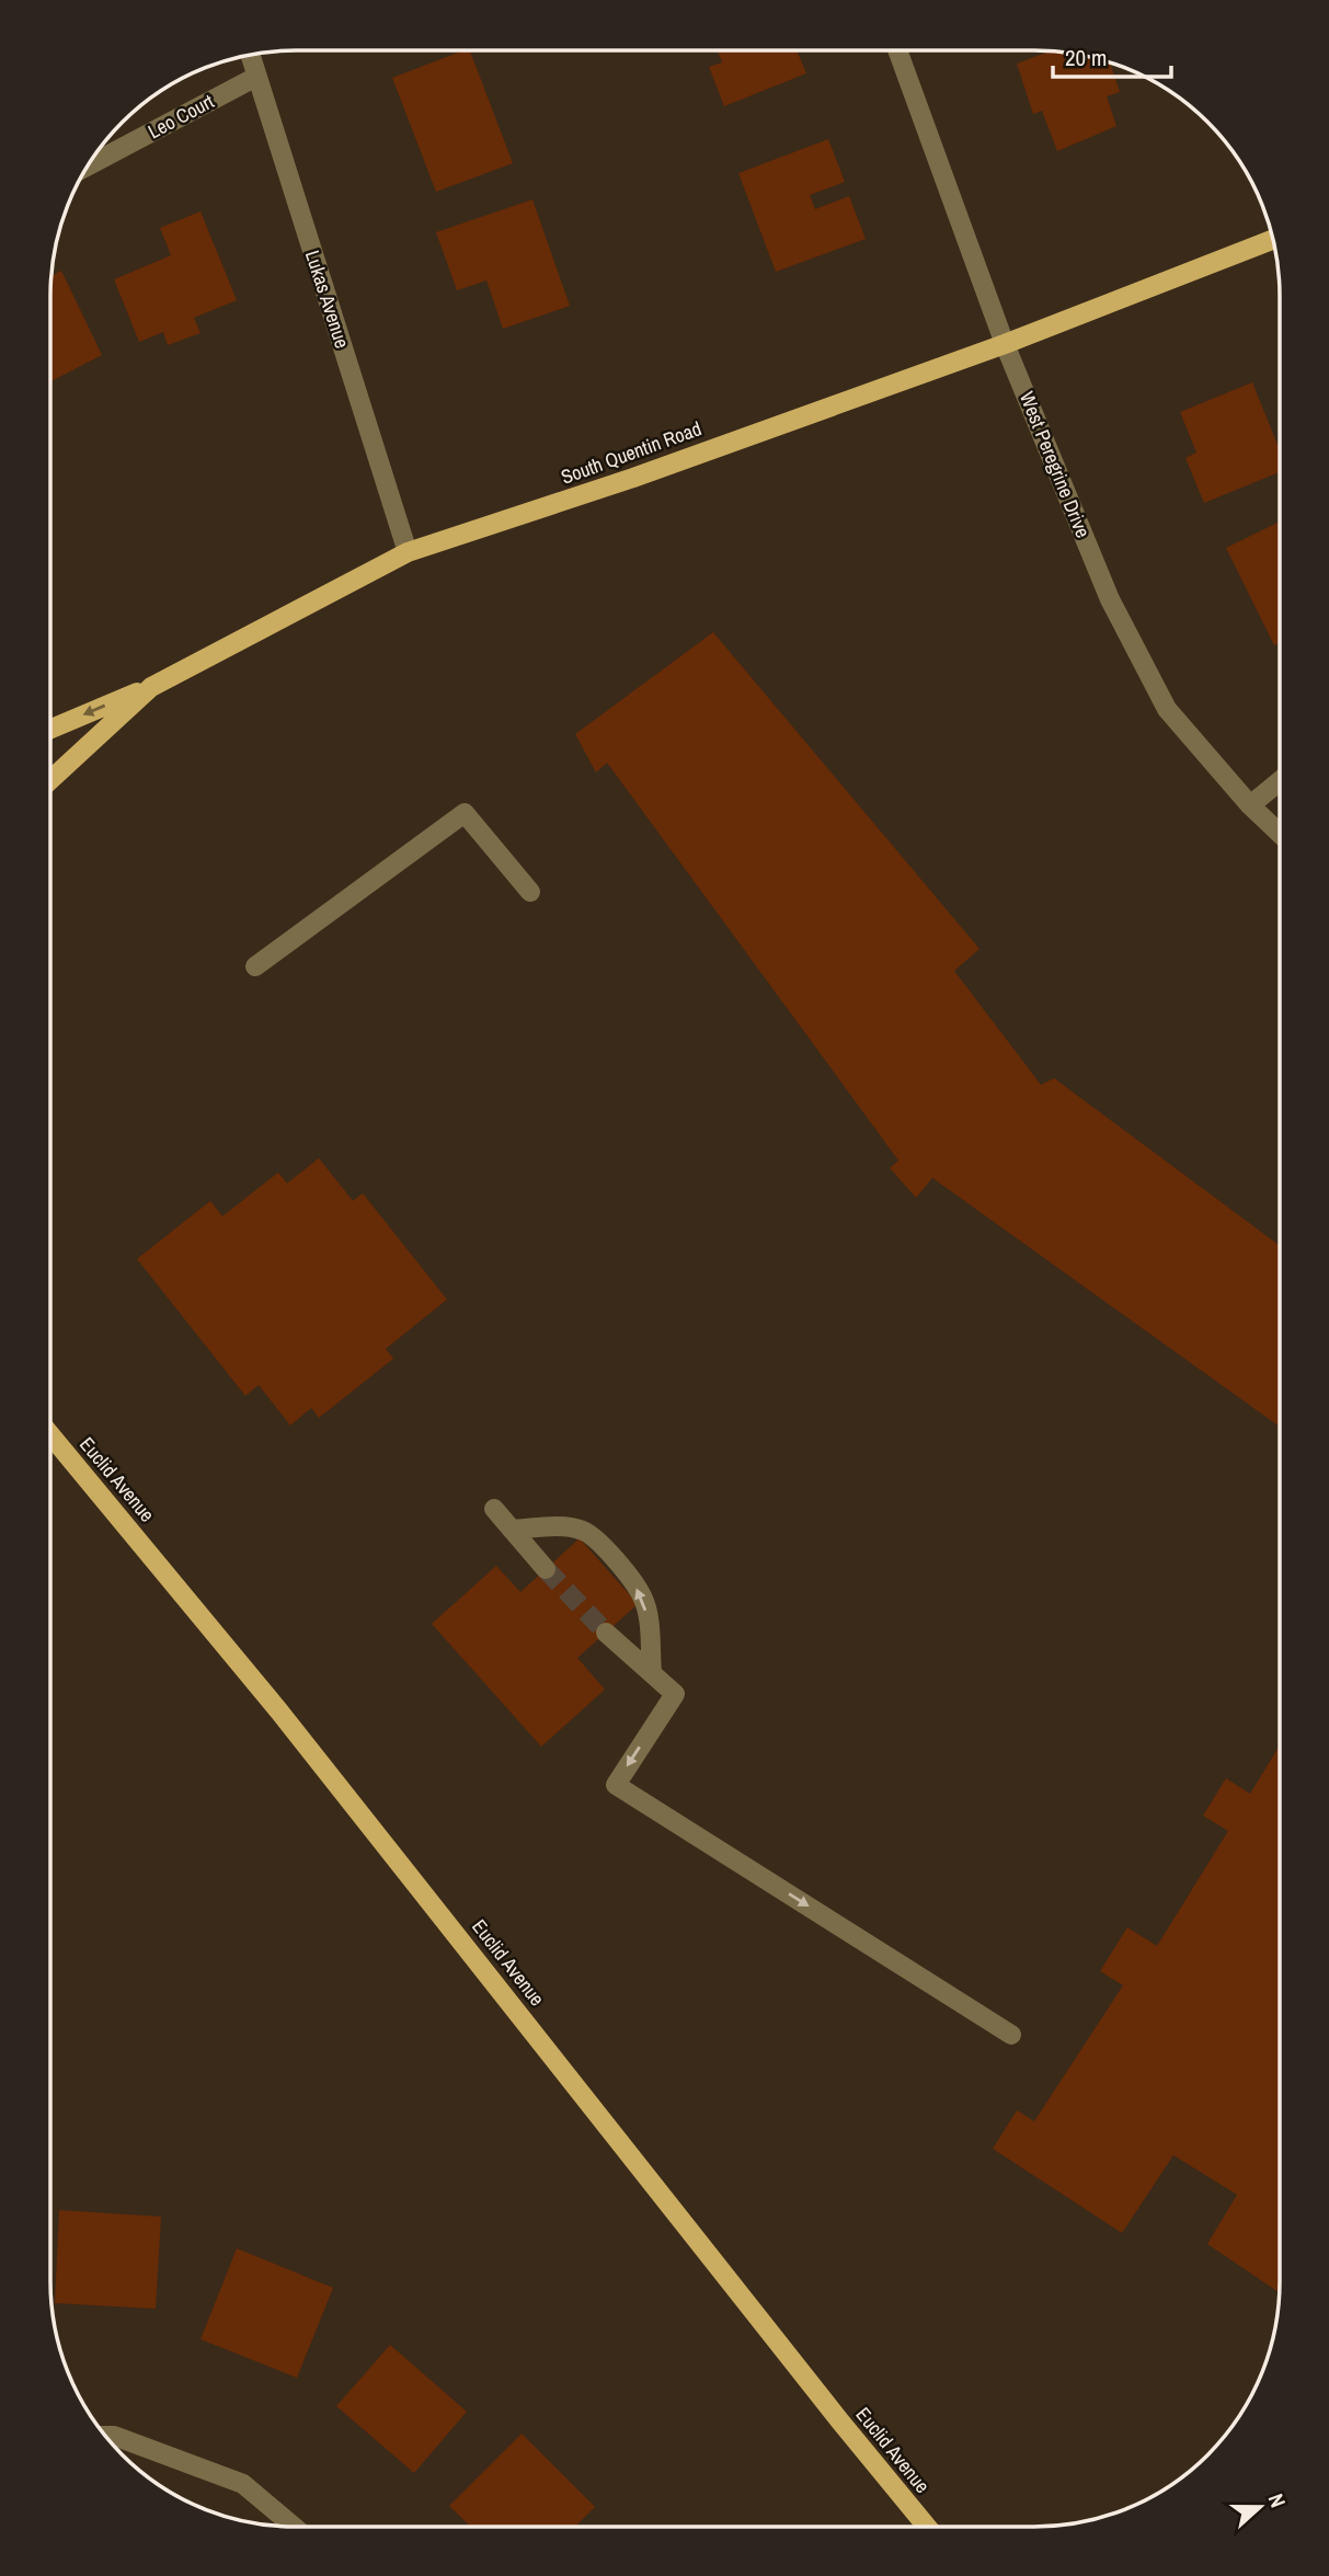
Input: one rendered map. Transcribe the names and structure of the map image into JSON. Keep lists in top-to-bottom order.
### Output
{
  "streets": {
    "main road": ["South Quentin Road", "Euclid Avenue"],
    "street": ["Leo Court", "Lukas Avenue", "West Peregrine Drive"]
  },
  "crossings": [
    ["Leo Court", "Lukas Avenue"],
    ["Lukas Avenue", "South Quentin Road"],
    ["South Quentin Road", "West Peregrine Drive"]
  ],
  "scale_bar": "20 m",
  "north": "right"
}
